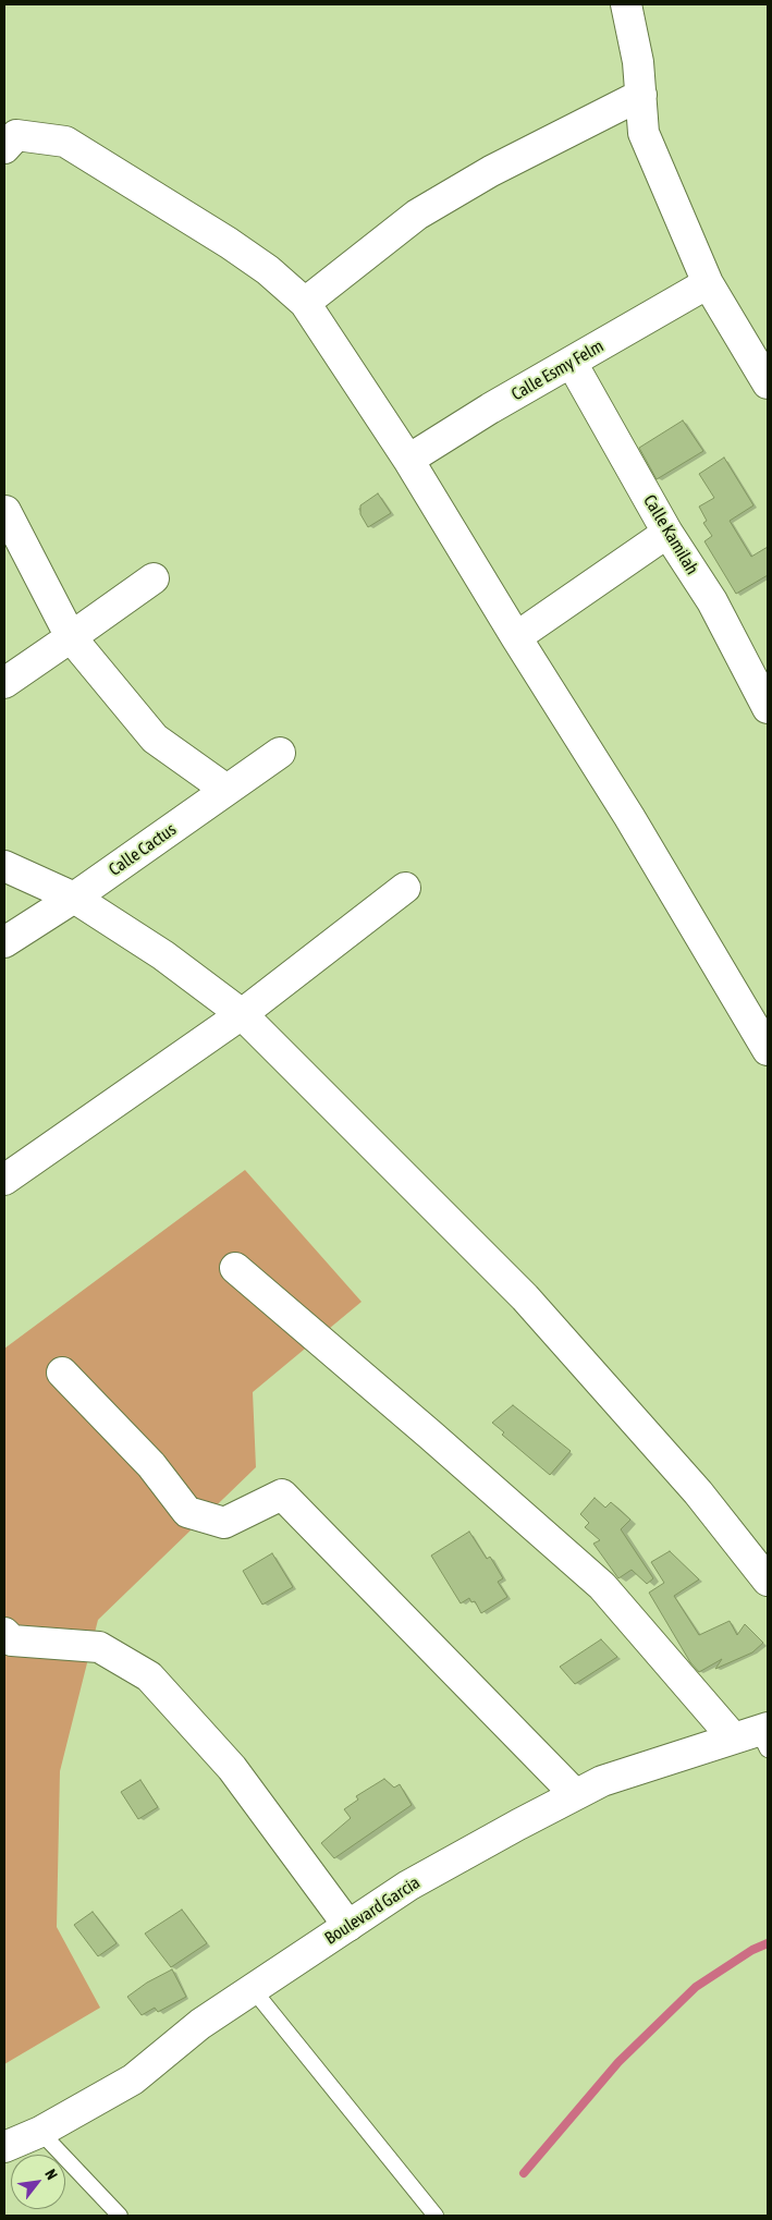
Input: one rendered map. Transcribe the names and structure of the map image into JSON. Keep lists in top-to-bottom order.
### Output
{
  "streets": {
    "street": [
      "Calle Esmy Felm",
      "Calle Kamilah",
      "Calle Cactus",
      "Boulevard Garcia"
    ]
  },
  "crossings": [
    ["Calle Esmy Felm", "Calle Kamilah"]
  ],
  "north": "top right"
}
